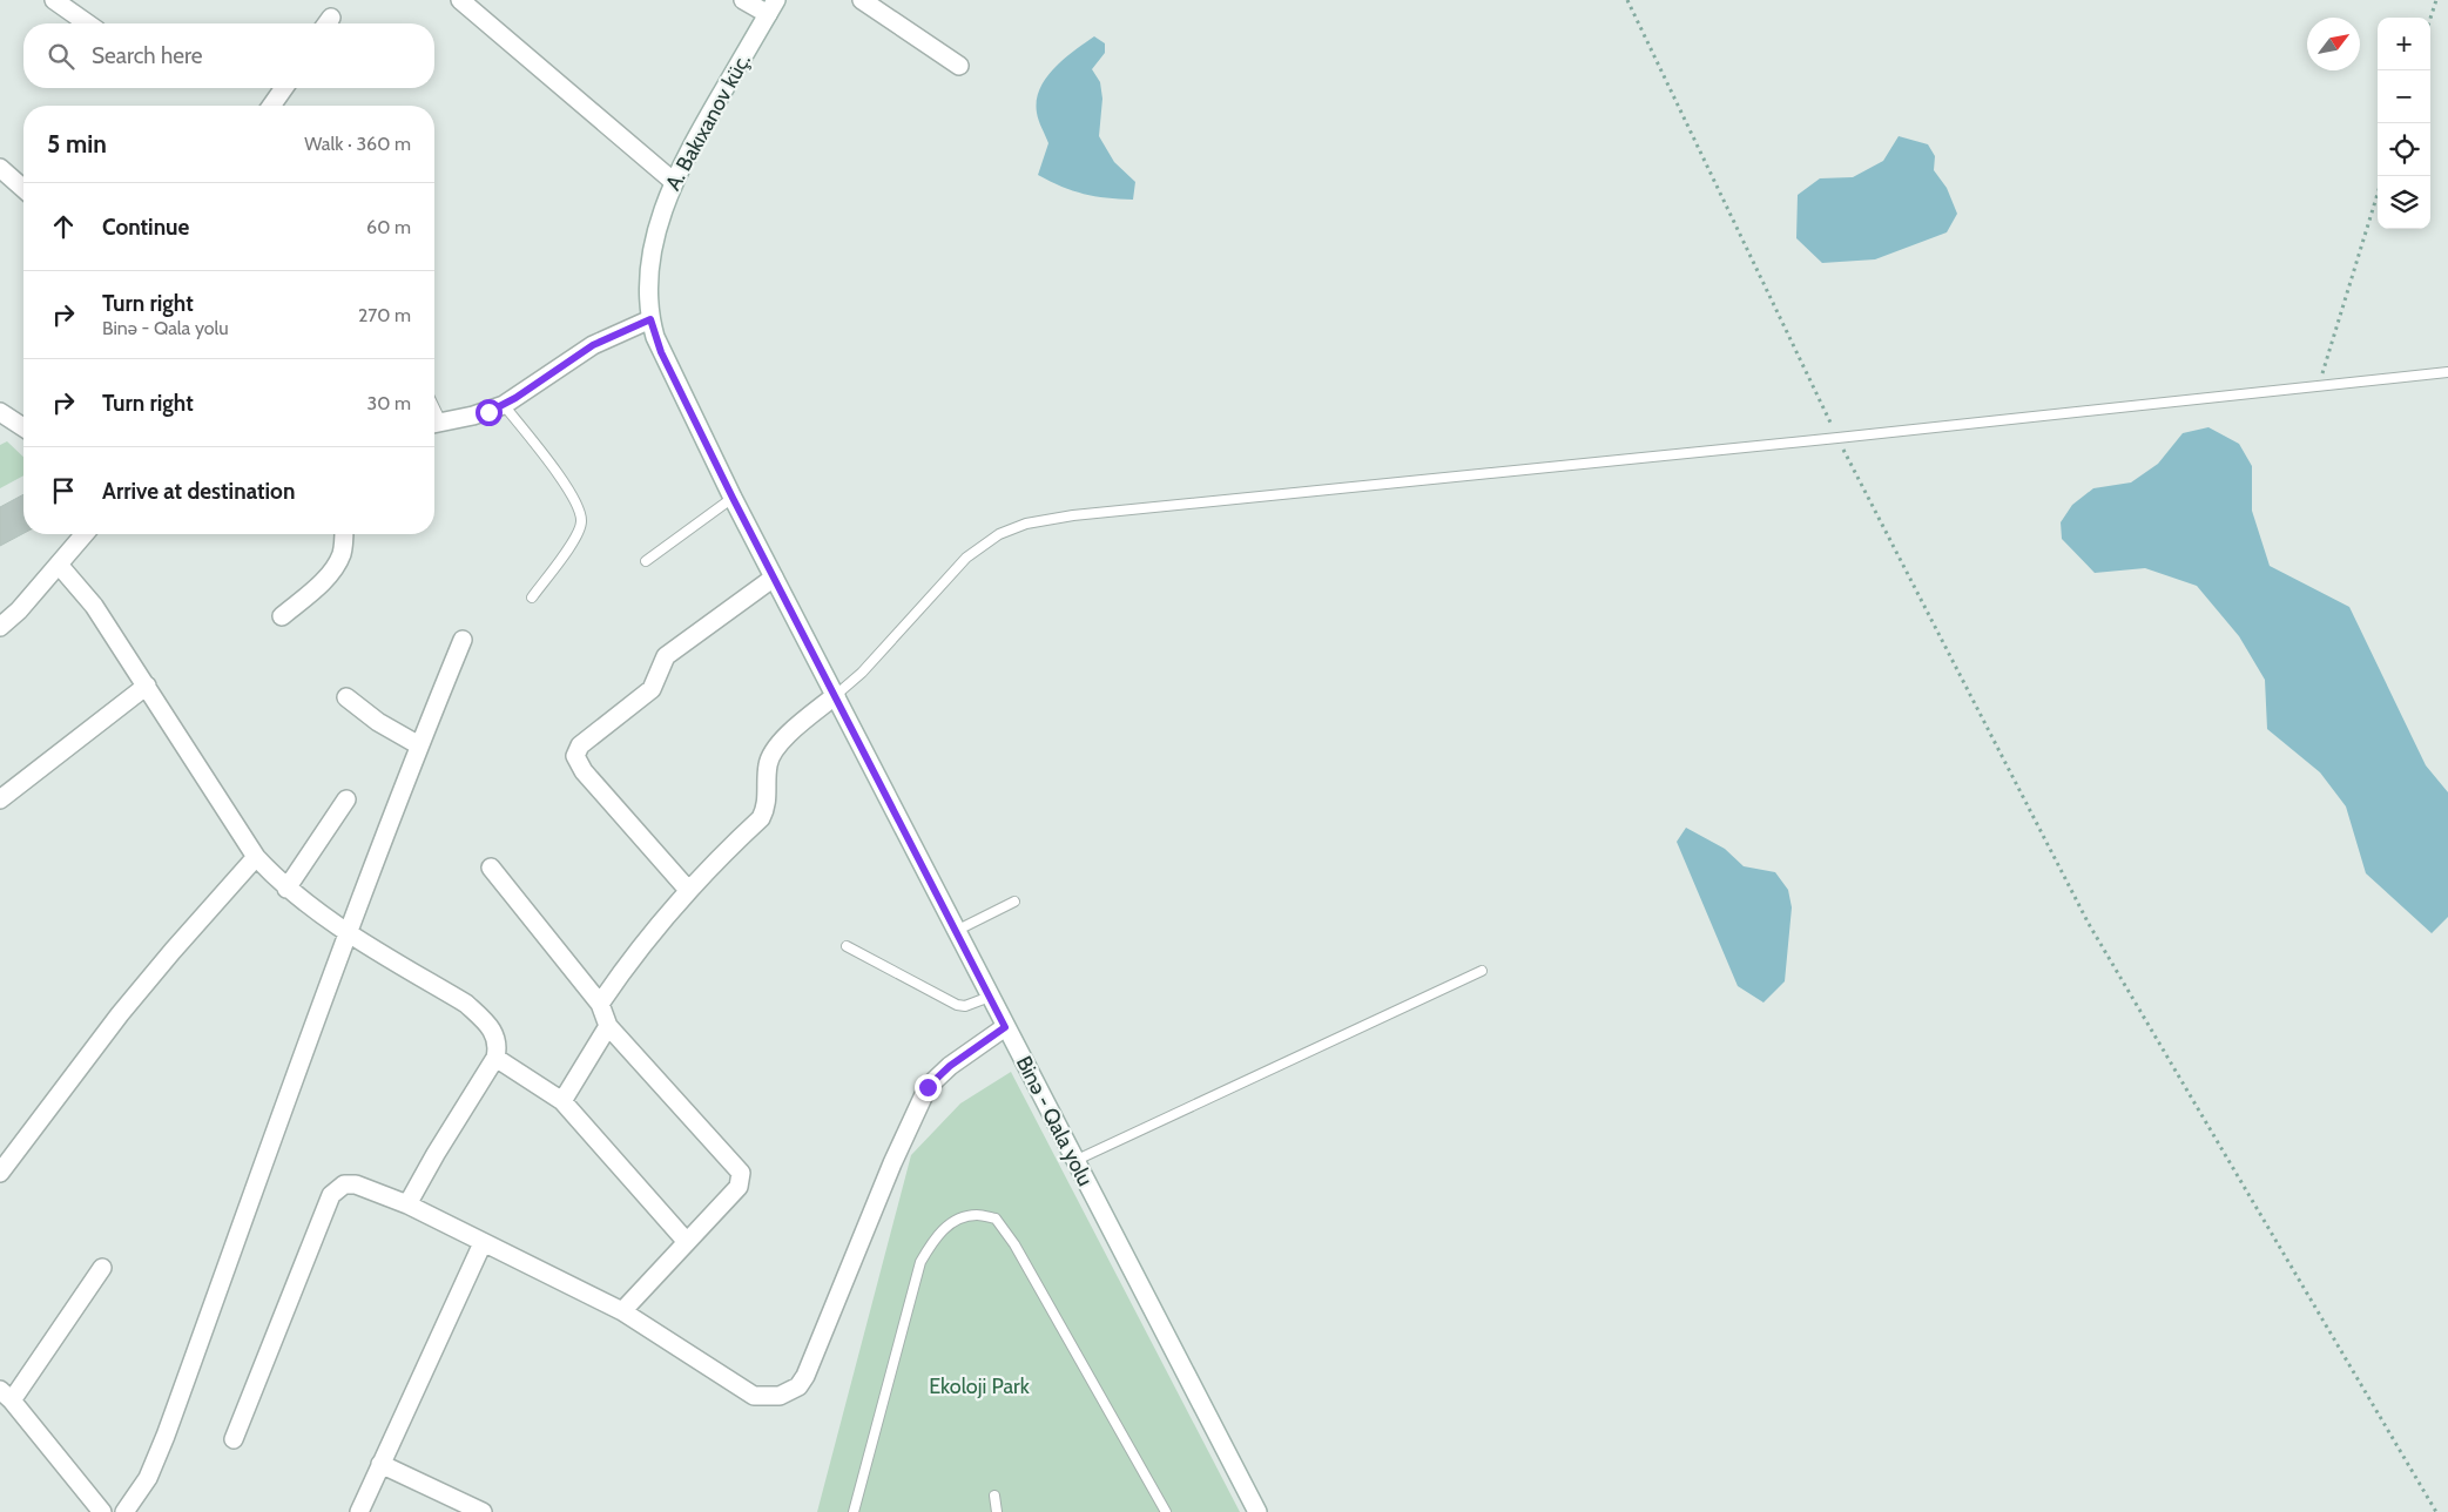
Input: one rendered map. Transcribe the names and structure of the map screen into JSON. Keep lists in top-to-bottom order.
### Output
{
  "streets": {
    "street": ["A. Bakıxanov küç.", "Binə - Qala yolu"]
  },
  "crossings": [
    ["A. Bakıxanov küç.", "Binə - Qala yolu"]
  ],
  "parks": ["Ekoloji Park"],
  "north": "top right",
  "page": {
    "map_buttons": ["+", "−"],
    "search": "Search here",
    "heading": ["5 min", "Walk · 360 m"],
    "list": [
      ["Continue", "60 m"],
      ["Turn right", "Binə - Qala yolu", "270 m"],
      ["Turn right", "30 m"],
      "Arrive at destination"
    ]
  }
}
